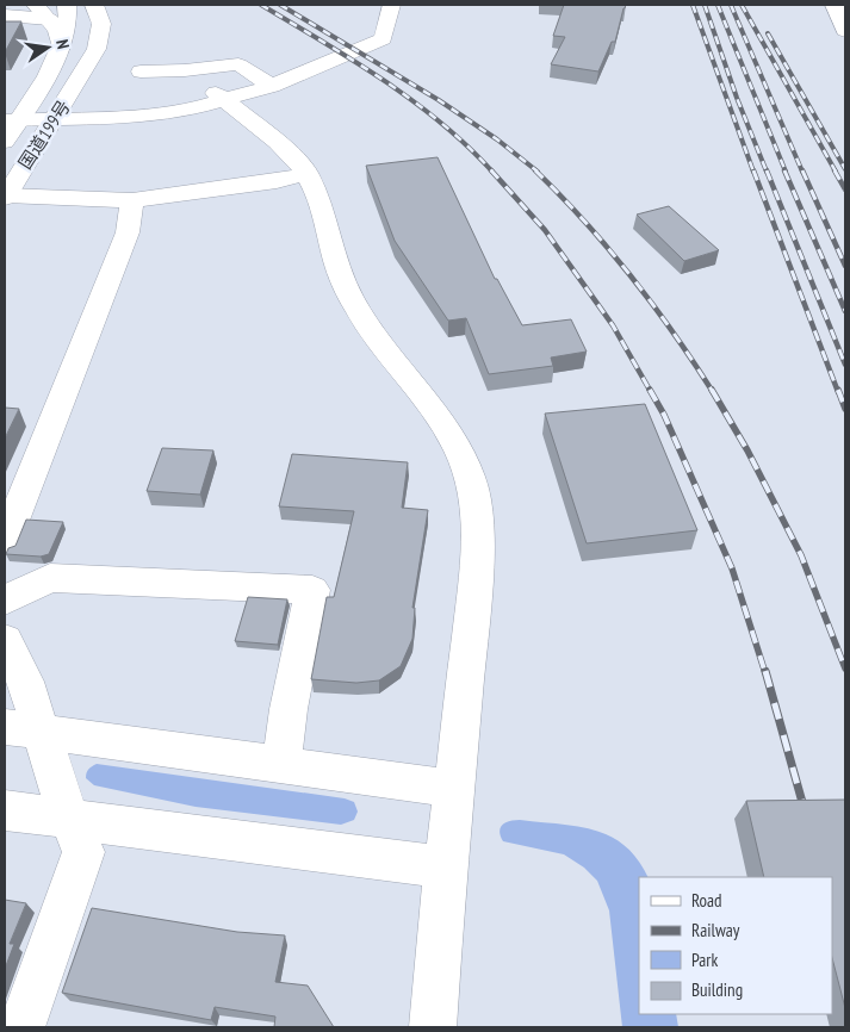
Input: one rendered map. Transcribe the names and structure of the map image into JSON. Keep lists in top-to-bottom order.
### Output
{
  "streets": {
    "main road": ["国道199号"]
  },
  "legend": [
    "Road",
    "Railway",
    "Park",
    "Building"
  ],
  "north": "right"
}
